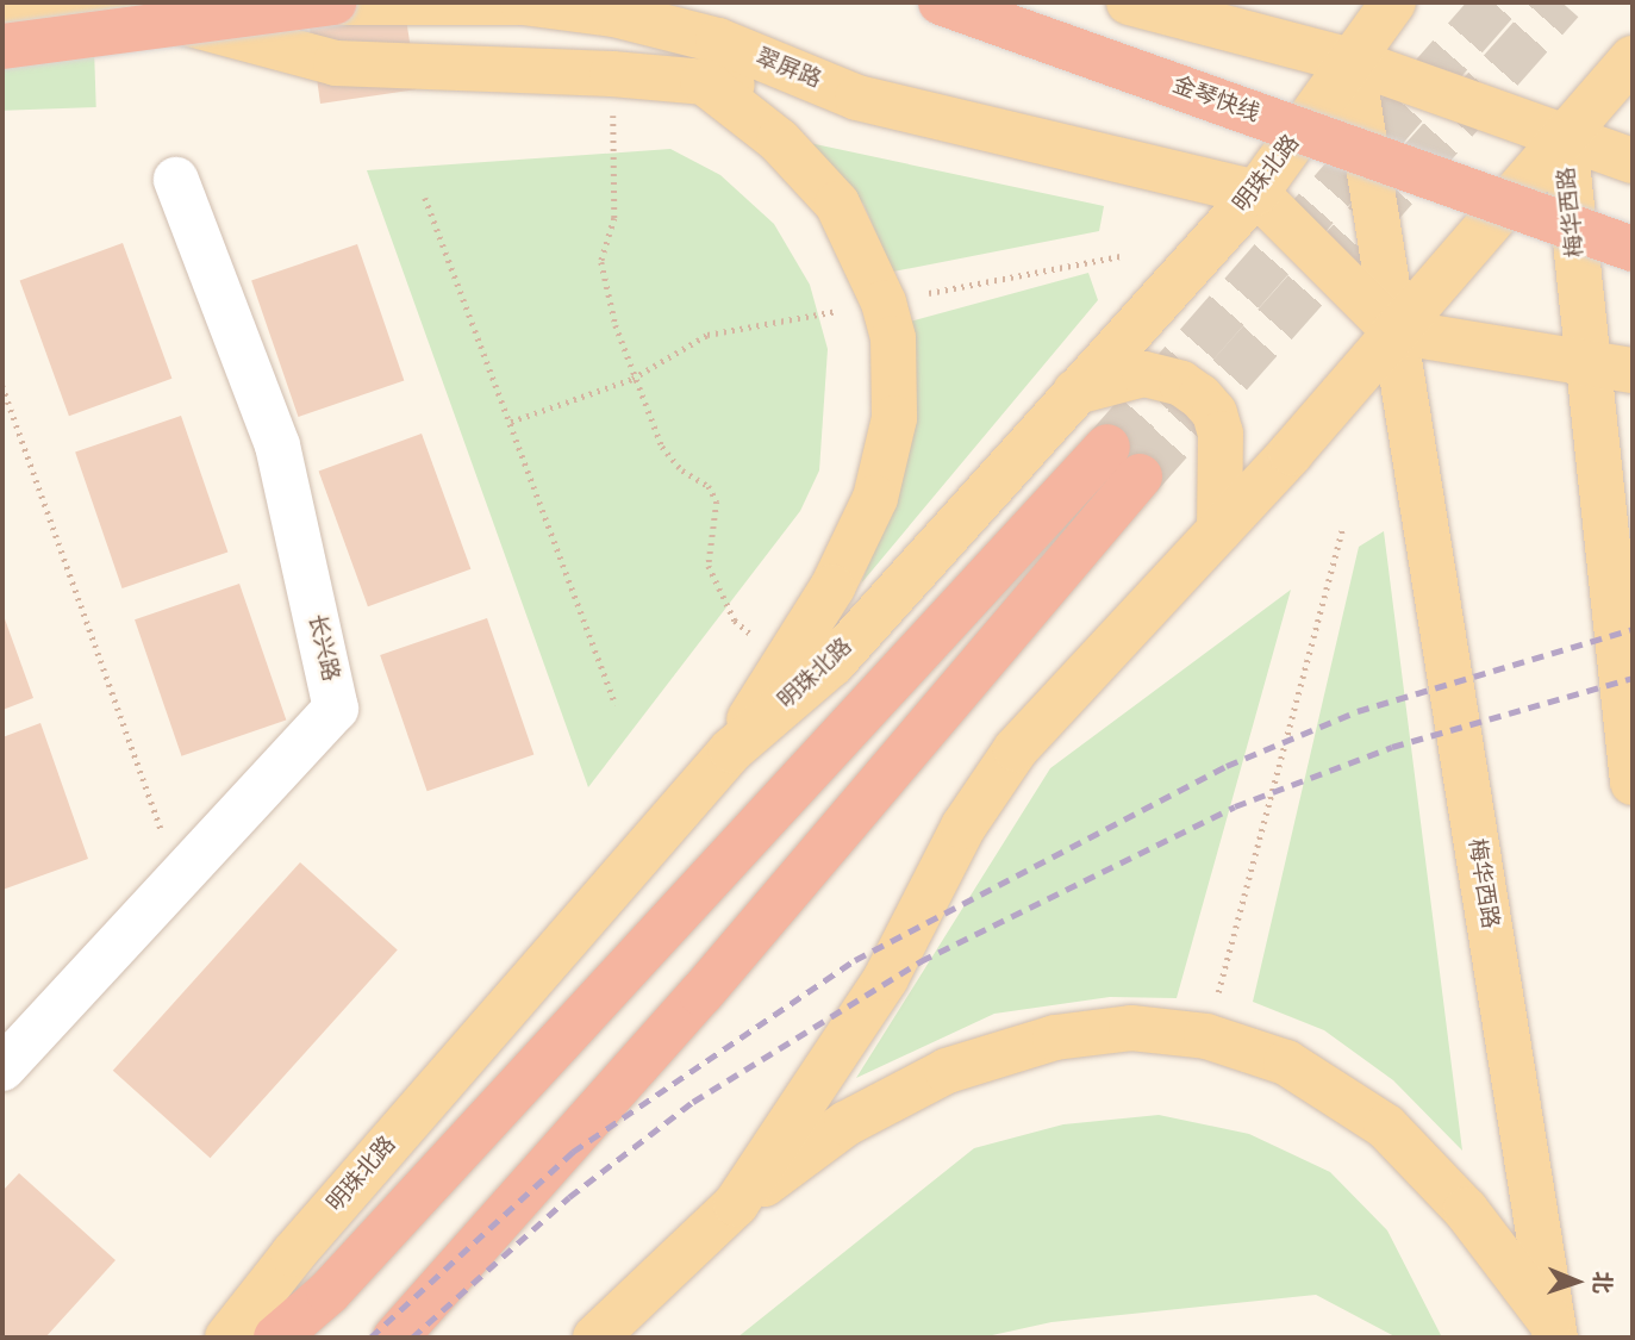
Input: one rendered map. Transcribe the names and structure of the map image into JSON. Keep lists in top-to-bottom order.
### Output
{
  "streets": {
    "highway": ["金琴快线"],
    "main road": ["翠屏路", "明珠北路", "梅华西路"],
    "lane": ["长兴路"]
  },
  "crossings": [
    ["翠屏路", "明珠北路"],
    ["明珠北路", "梅华西路"]
  ],
  "north": "right"
}
